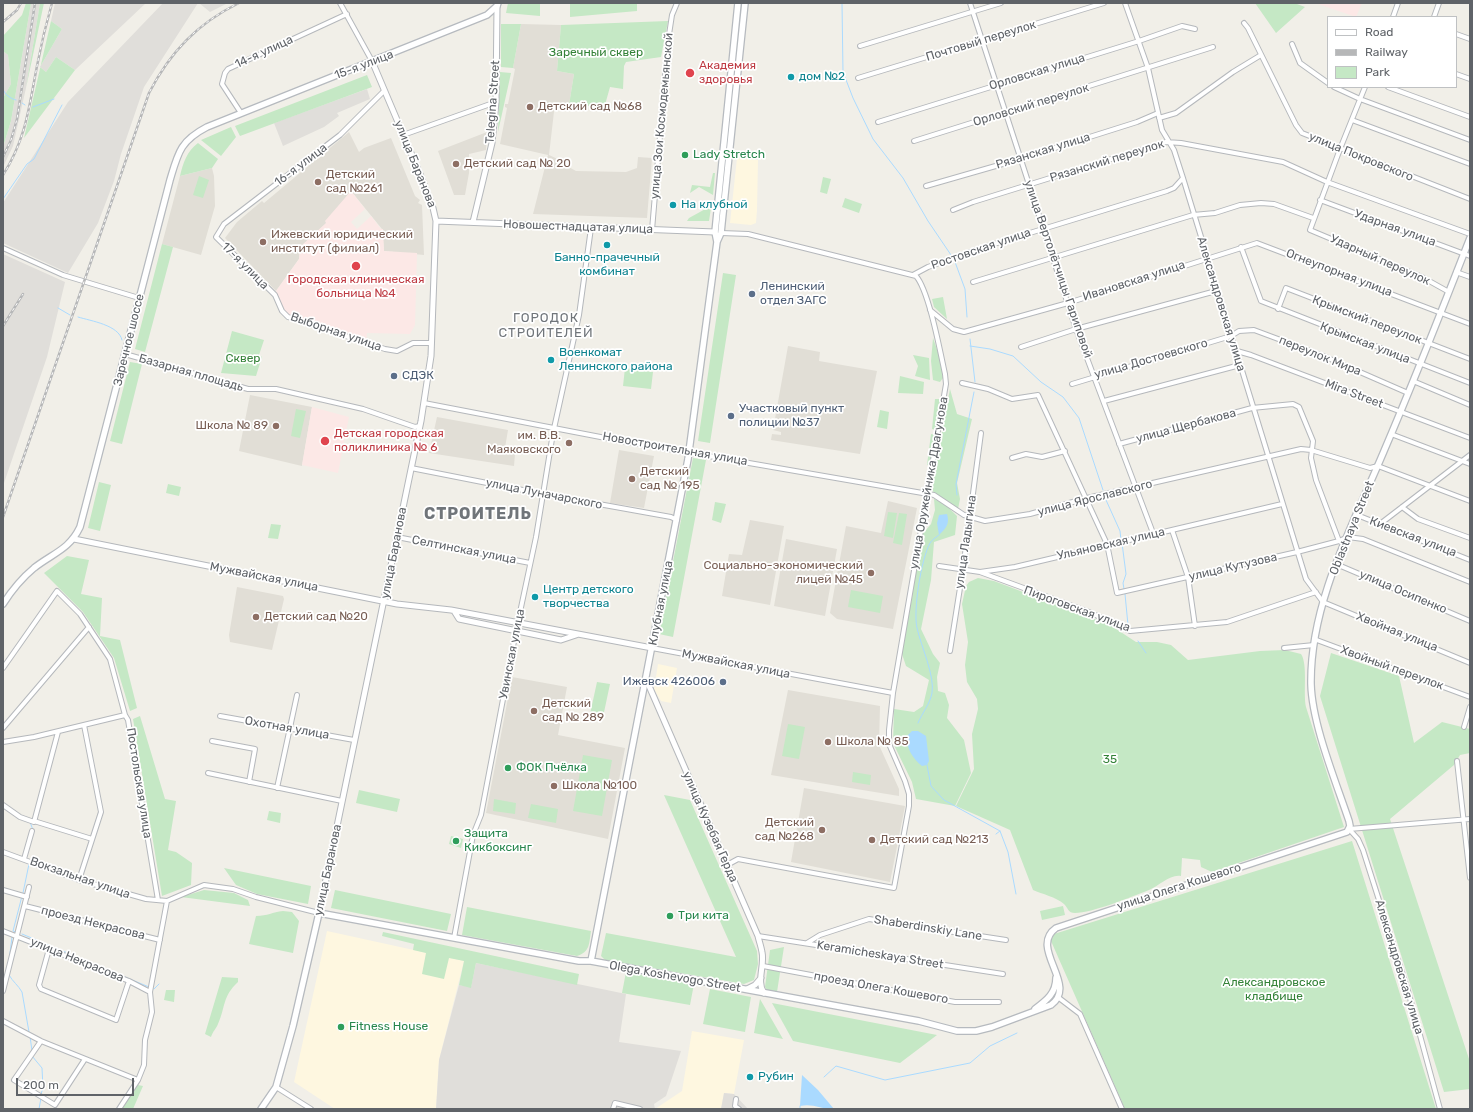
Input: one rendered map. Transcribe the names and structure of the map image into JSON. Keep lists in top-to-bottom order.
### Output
{
  "streets": {
    "main road": [
      "15-я улица",
      "улица Баранова",
      "Заречное шоссе",
      "Oblastnaya Street",
      "Клубная улица",
      "улица Олега Кошевого",
      "Olega Koshevogo Street"
    ],
    "street": [
      "Почтовый переулок",
      "14-я улица",
      "Орловская улица",
      "Telegina Street",
      "Орловский переулок",
      "улица Зои Космодемьянской",
      "Рязанская улица",
      "улица Покровского",
      "Рязанский переулок",
      "16-я улица",
      "Новошестнадцатая улица",
      "Ударная улица",
      "Ростовская улица",
      "Ударный переулок",
      "17-я улица",
      "улица Вертолётчицы Гариповой",
      "Огнеупорная улица",
      "Ивановская улица",
      "Александровская улица",
      "Крымский переулок",
      "Выборная улица",
      "Крымская улица",
      "переулок Мира",
      "улица Достоевского",
      "Базарная площадь",
      "Mira Street",
      "улица Щербакова",
      "Новостроительная улица",
      "улица Оружейника Драгунова",
      "улица Луначарского",
      "улица Ярославского",
      "Киевская улица",
      "улица Ладыгина",
      "Ульяновская улица",
      "Селтинская улица",
      "улица Кутузова",
      "Мужвайская улица",
      "улица Осипенко",
      "Пироговская улица",
      "Хвойная улица",
      "Увинская улица",
      "Хвойный переулок",
      "Охотная улица",
      "Постольская улица",
      "улица Кузебая Герда",
      "Вокзальная улица",
      "проезд Некрасова",
      "Shaberdinskiy Lane",
      "Keramicheskaya Street",
      "улица Некрасова",
      "проезд Олега Кошевого"
    ]
  },
  "crossings": [
    ["Почтовый переулок", "улица Вертолётчицы Гариповой"],
    ["14-я улица", "15-я улица"],
    ["14-я улица", "улица Баранова"],
    ["15-я улица", "Telegina Street"],
    ["15-я улица", "улица Баранова"],
    ["15-я улица", "Заречное шоссе"],
    ["Орловская улица", "улица Вертолётчицы Гариповой"],
    ["Орловская улица", "Александровская улица"],
    ["Telegina Street", "Новошестнадцатая улица"],
    ["Орловский переулок", "улица Вертолётчицы Гариповой"],
    ["Орловский переулок", "Александровская улица"],
    ["улица Зои Космодемьянской", "Новошестнадцатая улица"],
    ["Рязанская улица", "улица Покровского"],
    ["Рязанская улица", "улица Вертолётчицы Гариповой"],
    ["Рязанская улица", "Александровская улица"],
    ["Рязанский переулок", "улица Вертолётчицы Гариповой"],
    ["Рязанский переулок", "Александровская улица"],
    ["улица Баранова", "16-я улица"],
    ["улица Баранова", "Новошестнадцатая улица"],
    ["улица Баранова", "Выборная улица"],
    ["улица Баранова", "Базарная площадь"],
    ["улица Баранова", "Новостроительная улица"],
    ["улица Баранова", "улица Луначарского"],
    ["улица Баранова", "Селтинская улица"],
    ["улица Баранова", "Мужвайская улица"],
    ["улица Баранова", "Охотная улица"],
    ["улица Баранова", "Olega Koshevogo Street"],
    ["16-я улица", "17-я улица"],
    ["Новошестнадцатая улица", "Клубная улица"],
    ["Новошестнадцатая улица", "Увинская улица"],
    ["Ударная улица", "Oblastnaya Street"],
    ["Ростовская улица", "улица Вертолётчицы Гариповой"],
    ["Ростовская улица", "Александровская улица"],
    ["Ростовская улица", "улица Оружейника Драгунова"],
    ["Ударный переулок", "Oblastnaya Street"],
    ["17-я улица", "Выборная улица"],
    ["улица Вертолётчицы Гариповой", "Ивановская улица"],
    ["улица Вертолётчицы Гариповой", "улица Достоевского"],
    ["улица Вертолётчицы Гариповой", "улица Щербакова"],
    ["улица Вертолётчицы Гариповой", "улица Ярославского"],
    ["улица Вертолётчицы Гариповой", "Ульяновская улица"],
    ["Огнеупорная улица", "Ивановская улица"],
    ["Огнеупорная улица", "Александровская улица"],
    ["Огнеупорная улица", "Крымская улица"],
    ["Огнеупорная улица", "Oblastnaya Street"],
    ["Ивановская улица", "Александровская улица"],
    ["Ивановская улица", "улица Оружейника Драгунова"],
    ["Александровская улица", "переулок Мира"],
    ["Александровская улица", "улица Достоевского"],
    ["Александровская улица", "Mira Street"],
    ["Александровская улица", "улица Щербакова"],
    ["Александровская улица", "улица Ярославского"],
    ["Александровская улица", "Oblastnaya Street"],
    ["Александровская улица", "Ульяновская улица"],
    ["Александровская улица", "улица Кутузова"],
    ["Александровская улица", "Пироговская улица"],
    ["Александровская улица", "Хвойная улица"],
    ["Александровская улица", "улица Олега Кошевого"],
    ["Крымский переулок", "Крымская улица"],
    ["Крымский переулок", "Oblastnaya Street"],
    ["Заречное шоссе", "Базарная площадь"],
    ["Заречное шоссе", "Мужвайская улица"],
    ["Крымская улица", "Oblastnaya Street"],
    ["переулок Мира", "улица Достоевского"],
    ["переулок Мира", "Oblastnaya Street"],
    ["Mira Street", "Oblastnaya Street"],
    ["улица Щербакова", "улица Ярославского"],
    ["улица Щербакова", "улица Кутузова"],
    ["Новостроительная улица", "улица Оружейника Драгунова"],
    ["Новостроительная улица", "улица Ярославского"],
    ["Новостроительная улица", "Клубная улица"],
    ["Новостроительная улица", "Увинская улица"],
    ["улица Оружейника Драгунова", "улица Ярославского"],
    ["улица Оружейника Драгунова", "Мужвайская улица"],
    ["улица Оружейника Драгунова", "улица Кузебая Герда"],
    ["улица Луначарского", "Клубная улица"],
    ["улица Луначарского", "Увинская улица"],
    ["улица Ярославского", "улица Ладыгина"],
    ["Oblastnaya Street", "Киевская улица"],
    ["Oblastnaya Street", "улица Кутузова"],
    ["Oblastnaya Street", "улица Осипенко"],
    ["Oblastnaya Street", "Хвойная улица"],
    ["Oblastnaya Street", "Хвойный переулок"],
    ["Oblastnaya Street", "улица Олега Кошевого"],
    ["улица Ладыгина", "Ульяновская улица"],
    ["Ульяновская улица", "улица Кутузова"],
    ["Ульяновская улица", "Пироговская улица"],
    ["Селтинская улица", "Увинская улица"],
    ["Мужвайская улица", "Клубная улица"],
    ["Мужвайская улица", "Увинская улица"],
    ["Клубная улица", "улица Кузебая Герда"],
    ["Клубная улица", "Olega Koshevogo Street"],
    ["Увинская улица", "Olega Koshevogo Street"],
    ["Постольская улица", "Вокзальная улица"],
    ["улица Кузебая Герда", "Keramicheskaya Street"],
    ["улица Кузебая Герда", "проезд Олега Кошевого"],
    ["улица Олега Кошевого", "Olega Koshevogo Street"],
    ["Shaberdinskiy Lane", "Keramicheskaya Street"]
  ],
  "districts": ["ГОРОДОК СТРОИТЕЛЕЙ", "СТРОИТЕЛЬ"],
  "parks": [
    "Заречный сквер",
    "Сквер",
    "35",
    "Александровское кладбище"
  ],
  "places": [
    "Академия здоровья",
    "дом №2",
    "Детский сад №68",
    "Lady Stretch",
    "Детский сад № 20",
    "Детский сад №261",
    "На клубной",
    "Ижевский юридический институт (филиал)",
    "Банно-прачечный комбинат",
    "Городская клиническая больница №4",
    "Ленинский отдел ЗАГС",
    "Военкомат Ленинского района",
    "СДЭК",
    "Участковый пункт полиции №37",
    "Школа № 89",
    "Детская городская поликлиника № 6",
    "им. В.В. Маяковского",
    "Детский сад № 195",
    "Социально-экономический лицей №45",
    "Центр детского творчества",
    "Детский сад №20",
    "Ижевск 426006",
    "Детский сад № 289",
    "Школа № 85",
    "ФОК Пчёлка",
    "Школа №100",
    "Детский сад №268",
    "Детский сад №213",
    "Защита Кикбоксинг",
    "Три кита",
    "Fitness House",
    "Рубин"
  ],
  "legend": ["Road", "Railway", "Park"],
  "scale_bar": "200 m"
}
